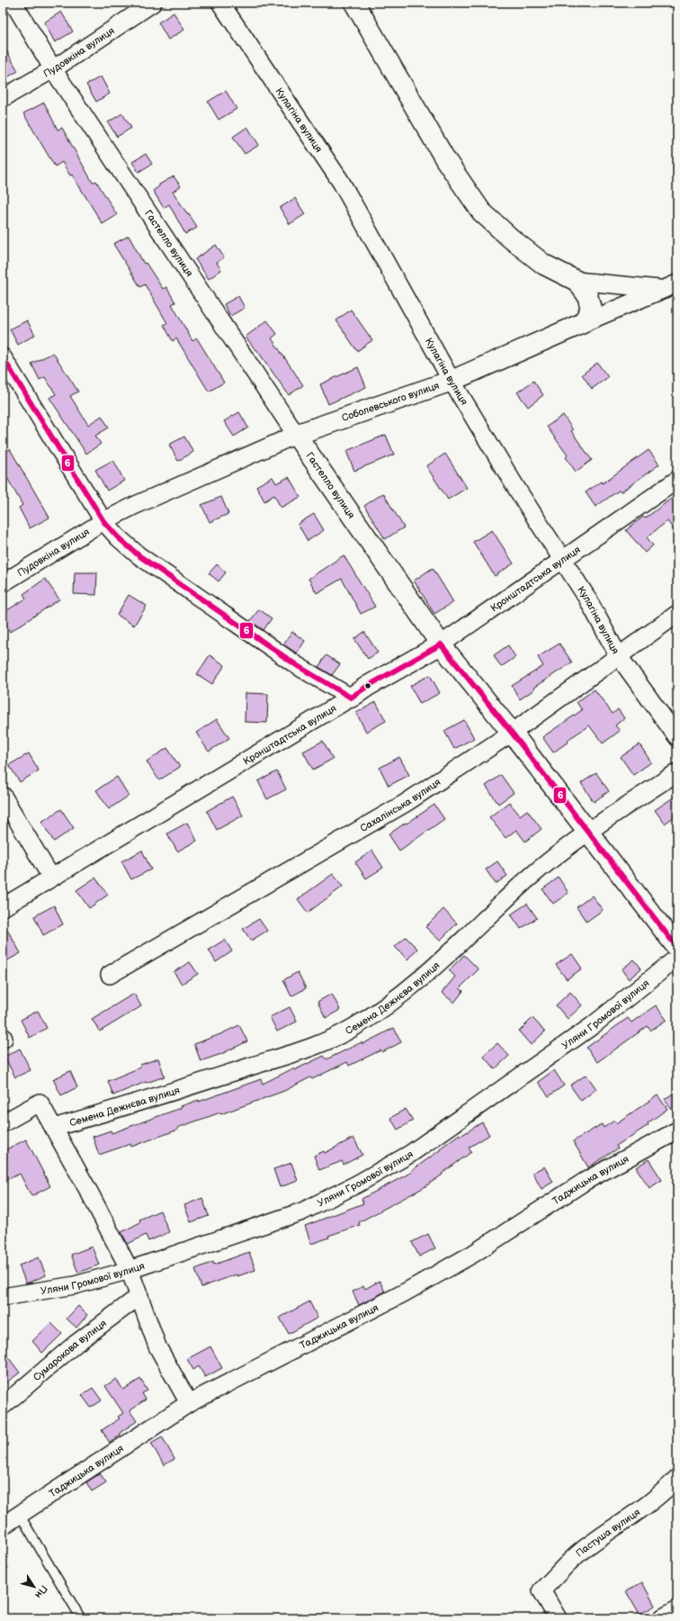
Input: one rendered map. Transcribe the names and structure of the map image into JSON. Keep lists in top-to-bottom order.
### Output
{
  "streets": {
    "street": [
      "Пудовкіна вулиця",
      "Кулагіна вулиця",
      "Гастелло вулиця",
      "Соболевського вулиця",
      "Кронштадтська вулиця",
      "Сахалінська вулиця",
      "Семена Дежнєва вулиця",
      "Уляни Громової вулиця",
      "Таджицька вулиця",
      "Сумарокова вулиця",
      "Пастуша вулиця"
    ]
  },
  "crossings": [
    ["Пудовкіна вулиця", "Гастелло вулиця"],
    ["Пудовкіна вулиця", "Соболевського вулиця"],
    ["Кулагіна вулиця", "Соболевського вулиця"],
    ["Кулагіна вулиця", "Кронштадтська вулиця"],
    ["Кулагіна вулиця", "Сахалінська вулиця"],
    ["Гастелло вулиця", "Соболевського вулиця"],
    ["Гастелло вулиця", "Кронштадтська вулиця"],
    ["Гастелло вулиця", "Сахалінська вулиця"],
    ["Гастелло вулиця", "Семена Дежнєва вулиця"]
  ],
  "lines": ["transit line 6"],
  "north": "bottom right"
}
